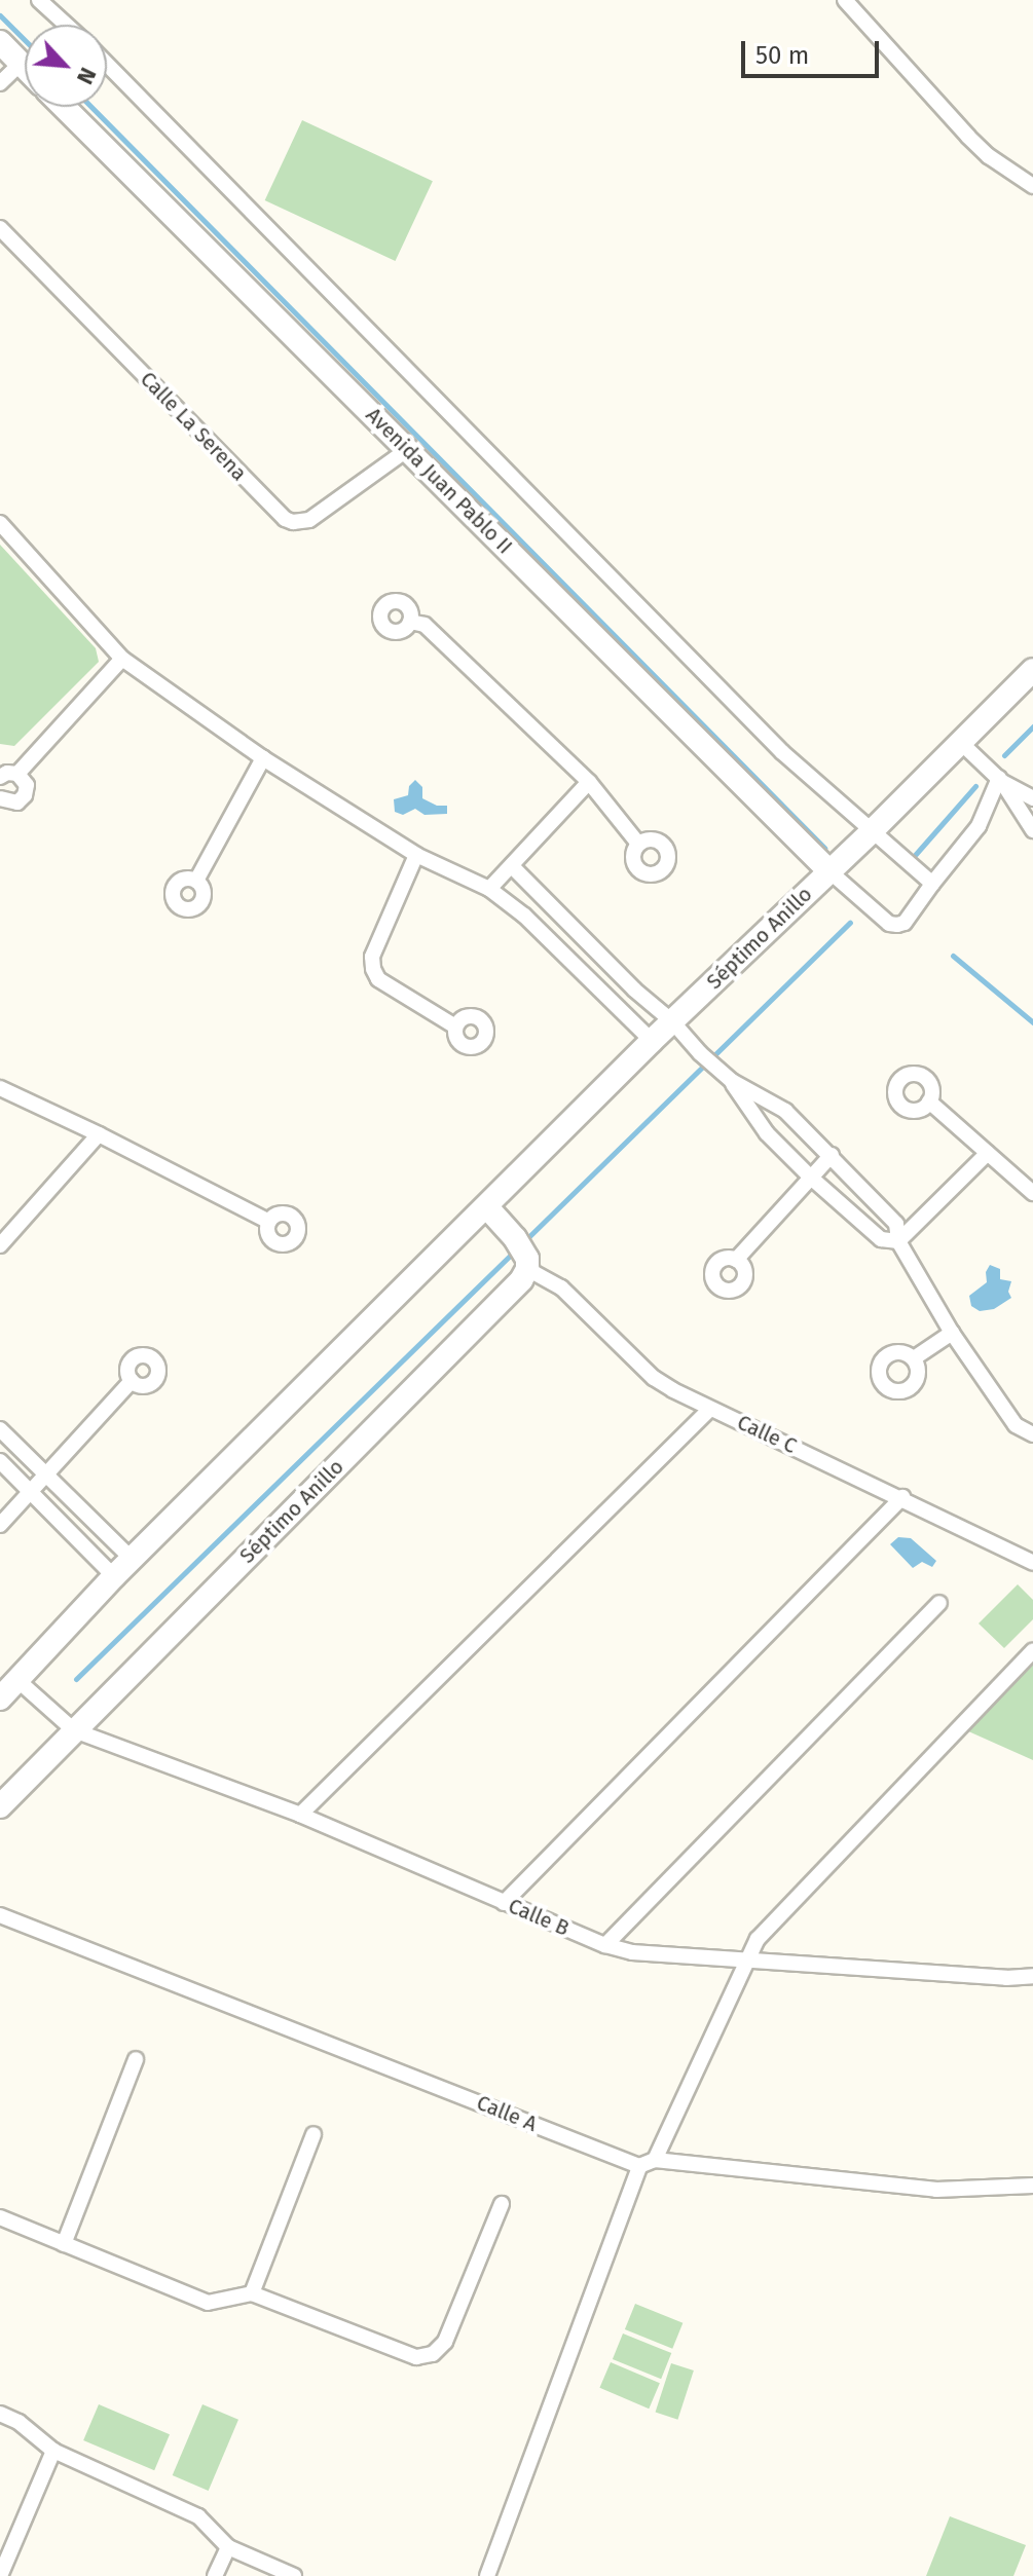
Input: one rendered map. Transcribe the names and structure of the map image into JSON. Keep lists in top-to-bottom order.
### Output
{
  "streets": {
    "main road": ["Avenida Juan Pablo II", "Séptimo Anillo"],
    "street": [
      "Calle La Serena",
      "Calle C",
      "Calle B",
      "Calle A"
    ]
  },
  "crossings": [
    ["Calle La Serena", "Avenida Juan Pablo II"],
    ["Avenida Juan Pablo II", "Séptimo Anillo"],
    ["Séptimo Anillo", "Calle C"],
    ["Séptimo Anillo", "Calle B"]
  ],
  "scale_bar": "50 m",
  "north": "bottom right"
}
